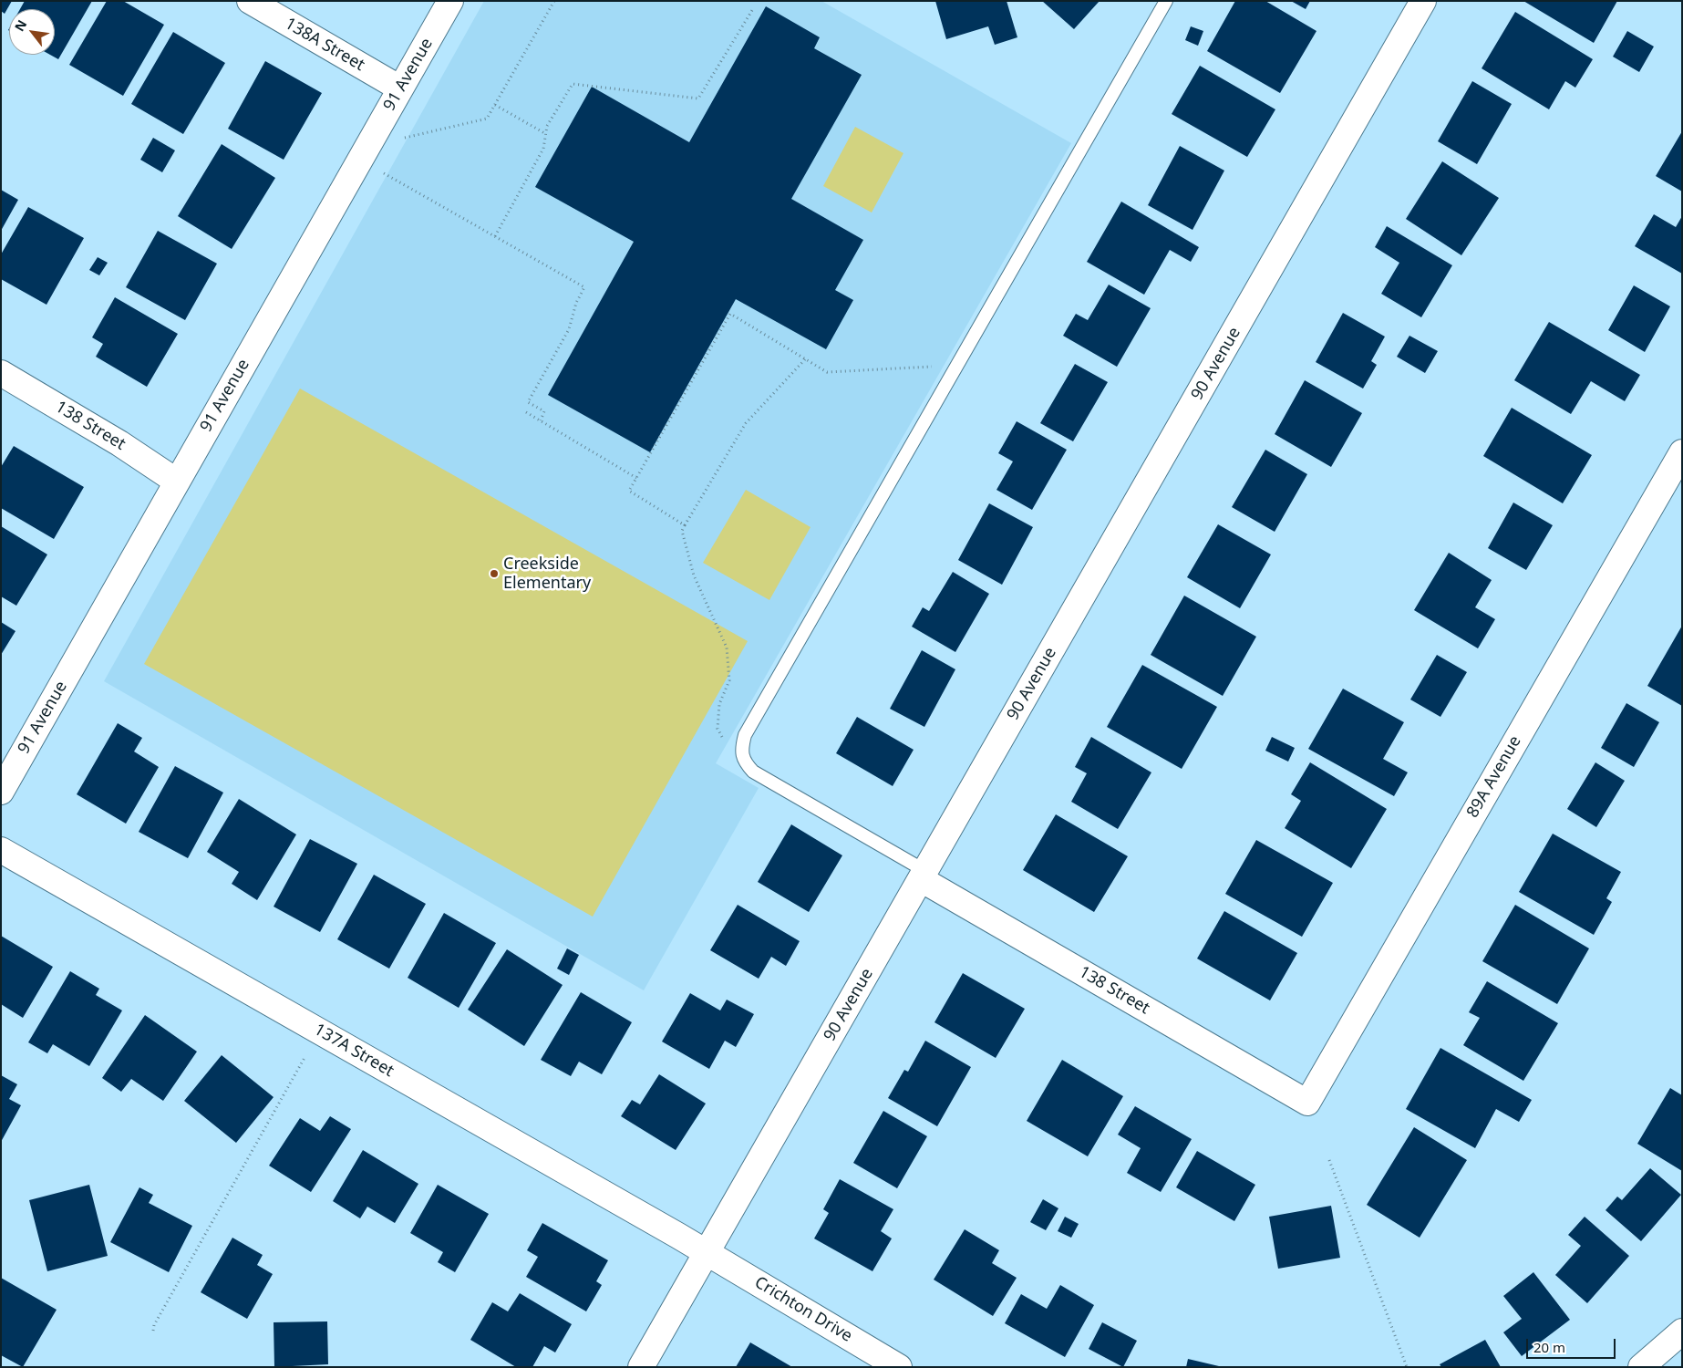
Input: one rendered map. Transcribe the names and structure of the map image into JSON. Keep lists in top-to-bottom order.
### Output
{
  "streets": {
    "street": [
      "138A Street",
      "91 Avenue",
      "90 Avenue",
      "138 Street",
      "89A Avenue",
      "137A Street",
      "Crichton Drive"
    ]
  },
  "crossings": [
    ["138A Street", "91 Avenue"],
    ["91 Avenue", "138 Street"],
    ["90 Avenue", "138 Street"],
    ["90 Avenue", "137A Street"],
    ["90 Avenue", "Crichton Drive"],
    ["138 Street", "89A Avenue"],
    ["137A Street", "Crichton Drive"]
  ],
  "places": ["Creekside Elementary"],
  "scale_bar": "20 m",
  "north": "top left"
}
